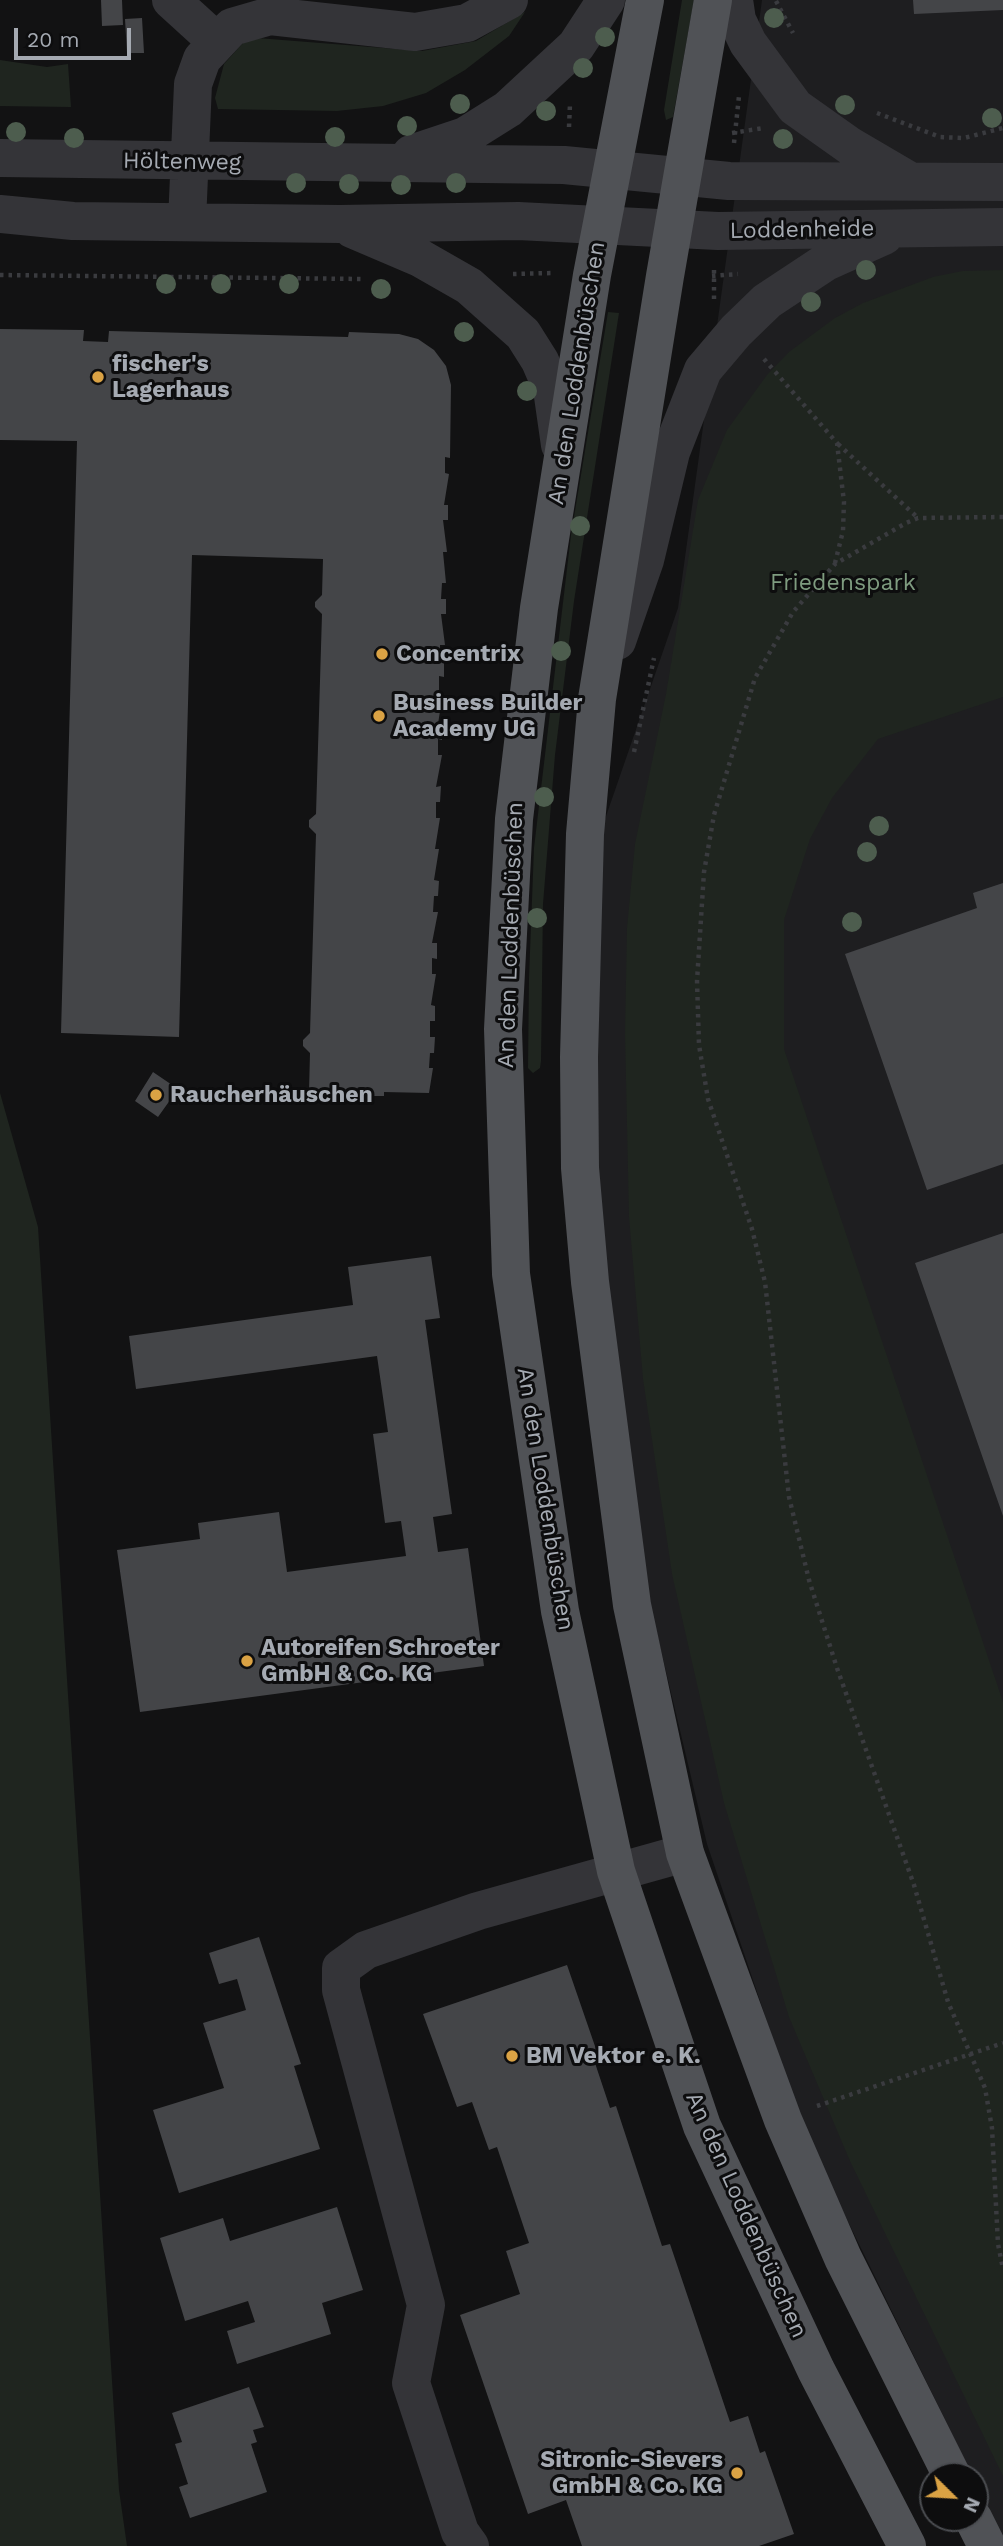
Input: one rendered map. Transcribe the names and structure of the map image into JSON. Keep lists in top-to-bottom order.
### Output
{
  "streets": {
    "main road": ["An den Loddenbüschen"],
    "street": ["Höltenweg", "Loddenheide"]
  },
  "crossings": [
    ["Höltenweg", "Loddenheide"],
    ["Höltenweg", "An den Loddenbüschen"],
    ["Loddenheide", "An den Loddenbüschen"]
  ],
  "parks": ["Friedenspark"],
  "places": [
    "fischer's Lagerhaus",
    "Concentrix",
    "Business Builder Academy UG",
    "Raucherhäuschen",
    "Autoreifen Schroeter GmbH & Co. KG",
    "BM Vektor e. K.",
    "Sitronic-Sievers GmbH & Co. KG"
  ],
  "scale_bar": "20 m",
  "north": "bottom right"
}
